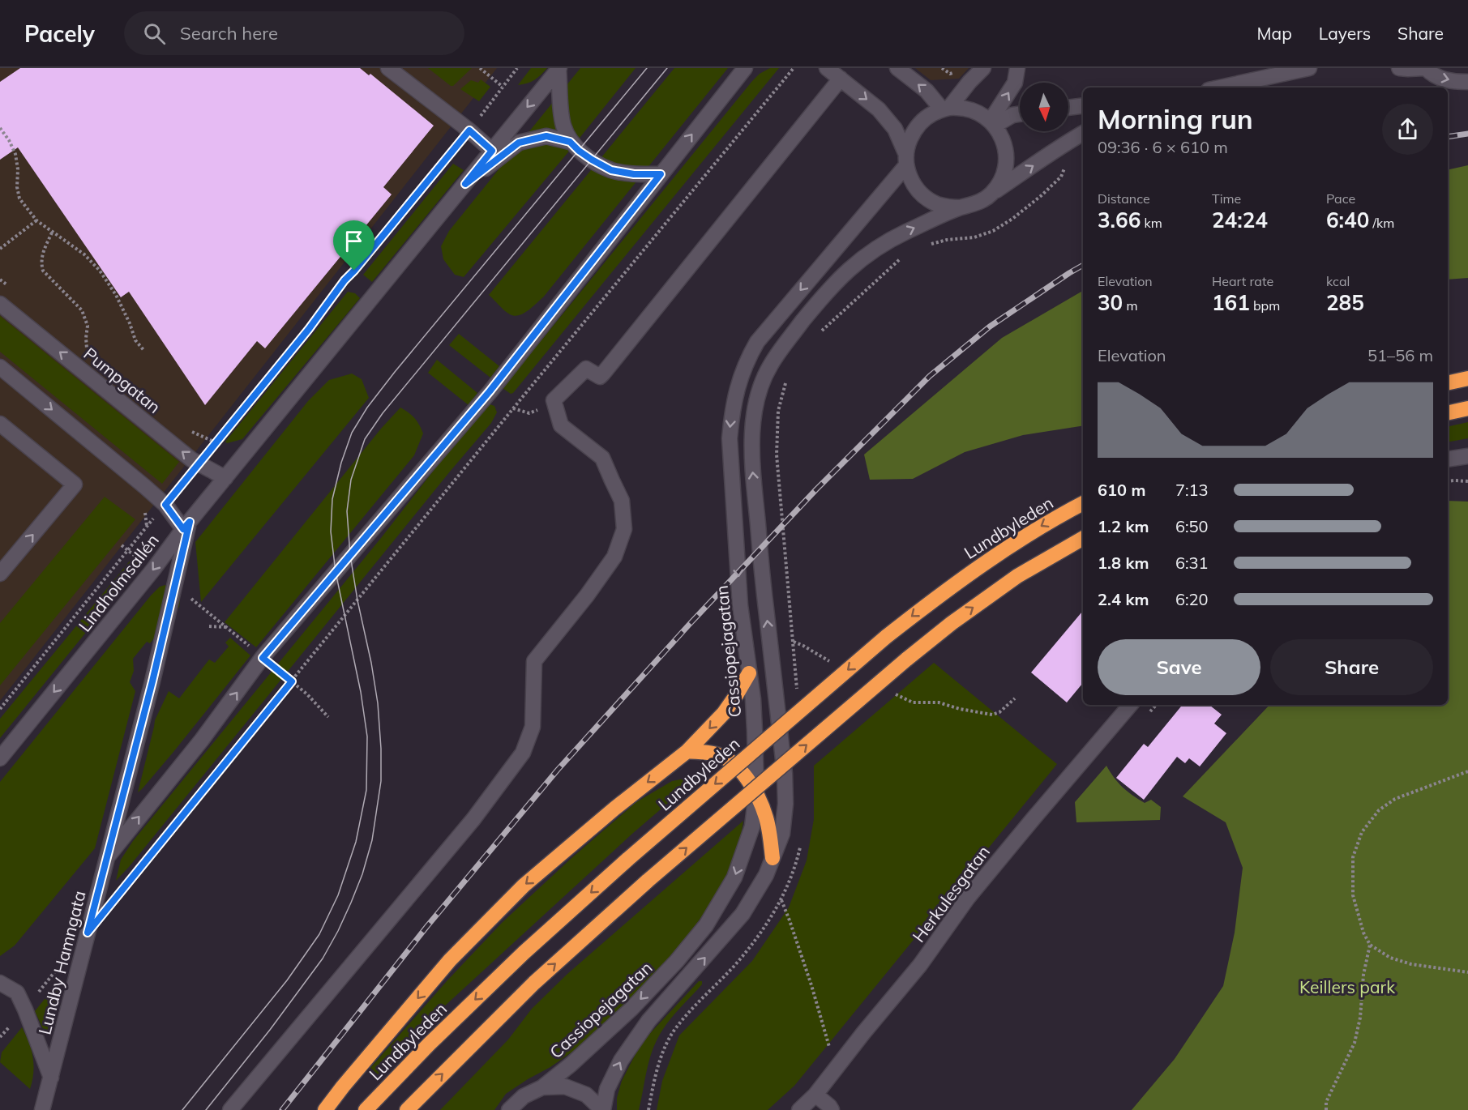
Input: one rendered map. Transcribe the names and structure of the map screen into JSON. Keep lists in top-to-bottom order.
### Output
{
  "streets": {
    "highway": ["Lundbyleden"],
    "street": [
      "Pumpgatan",
      "Lindholmsallén",
      "Cassiopejagatan",
      "Herkulesgatan",
      "Lundby Hamngata"
    ]
  },
  "crossings": [
    ["Pumpgatan", "Lindholmsallén"]
  ],
  "parks": ["Keillers park"],
  "north": "bottom",
  "page": {
    "header": "Pacely",
    "search": "Search here",
    "nav": ["Map", "Layers", "Share"],
    "heading": ["Morning run", "09:36 · 6 × 610 m"],
    "stats": [
      ["Distance", "3.66 km"],
      ["Time", "24:24"],
      ["Pace", "6:40 /km"],
      ["Elevation", "30 m"],
      ["Heart rate", "161 bpm"],
      ["kcal", "285"]
    ],
    "chart": ["Elevation", "51–56 m"],
    "list": [
      {
        "name": "610 m",
        "note": "7:13"
      },
      {
        "name": "1.2 km",
        "note": "6:50"
      },
      {
        "name": "1.8 km",
        "note": "6:31"
      },
      {
        "name": "2.4 km",
        "note": "6:20"
      }
    ],
    "buttons": ["Save", "Share"]
  }
}
